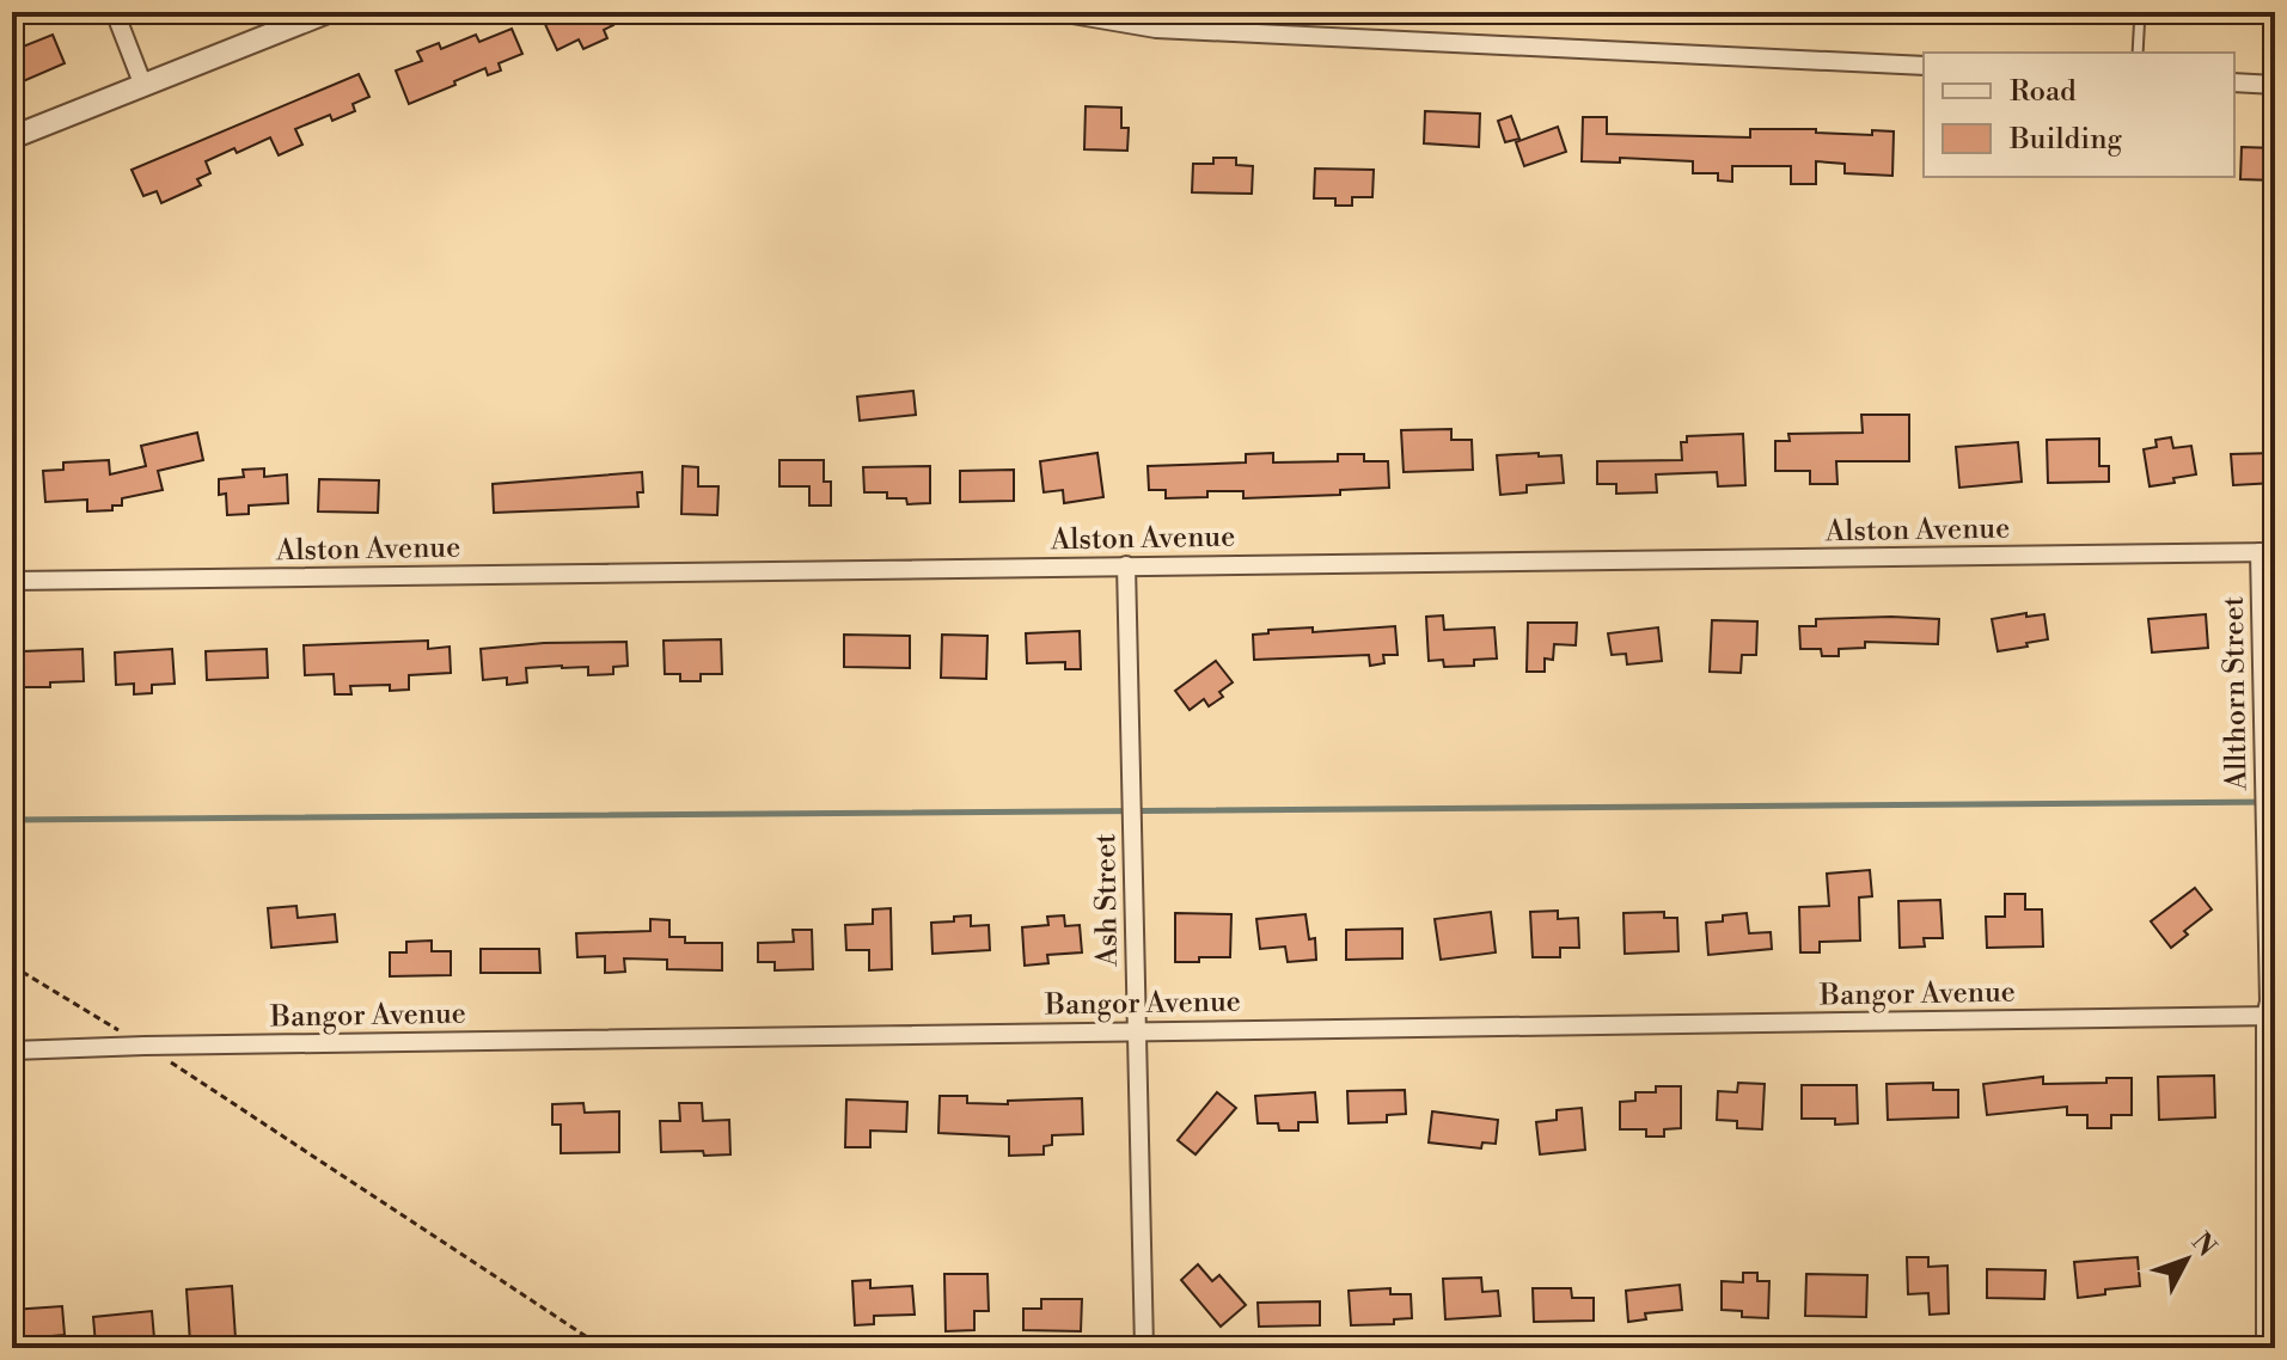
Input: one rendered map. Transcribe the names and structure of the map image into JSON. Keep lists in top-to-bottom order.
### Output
{
  "streets": {
    "street": [
      "Alston Avenue",
      "Allthorn Street",
      "Ash Street",
      "Bangor Avenue"
    ]
  },
  "crossings": [
    ["Alston Avenue", "Allthorn Street"],
    ["Alston Avenue", "Ash Street"],
    ["Allthorn Street", "Bangor Avenue"],
    ["Ash Street", "Bangor Avenue"]
  ],
  "legend": ["Road", "Building"],
  "north": "top right"
}
